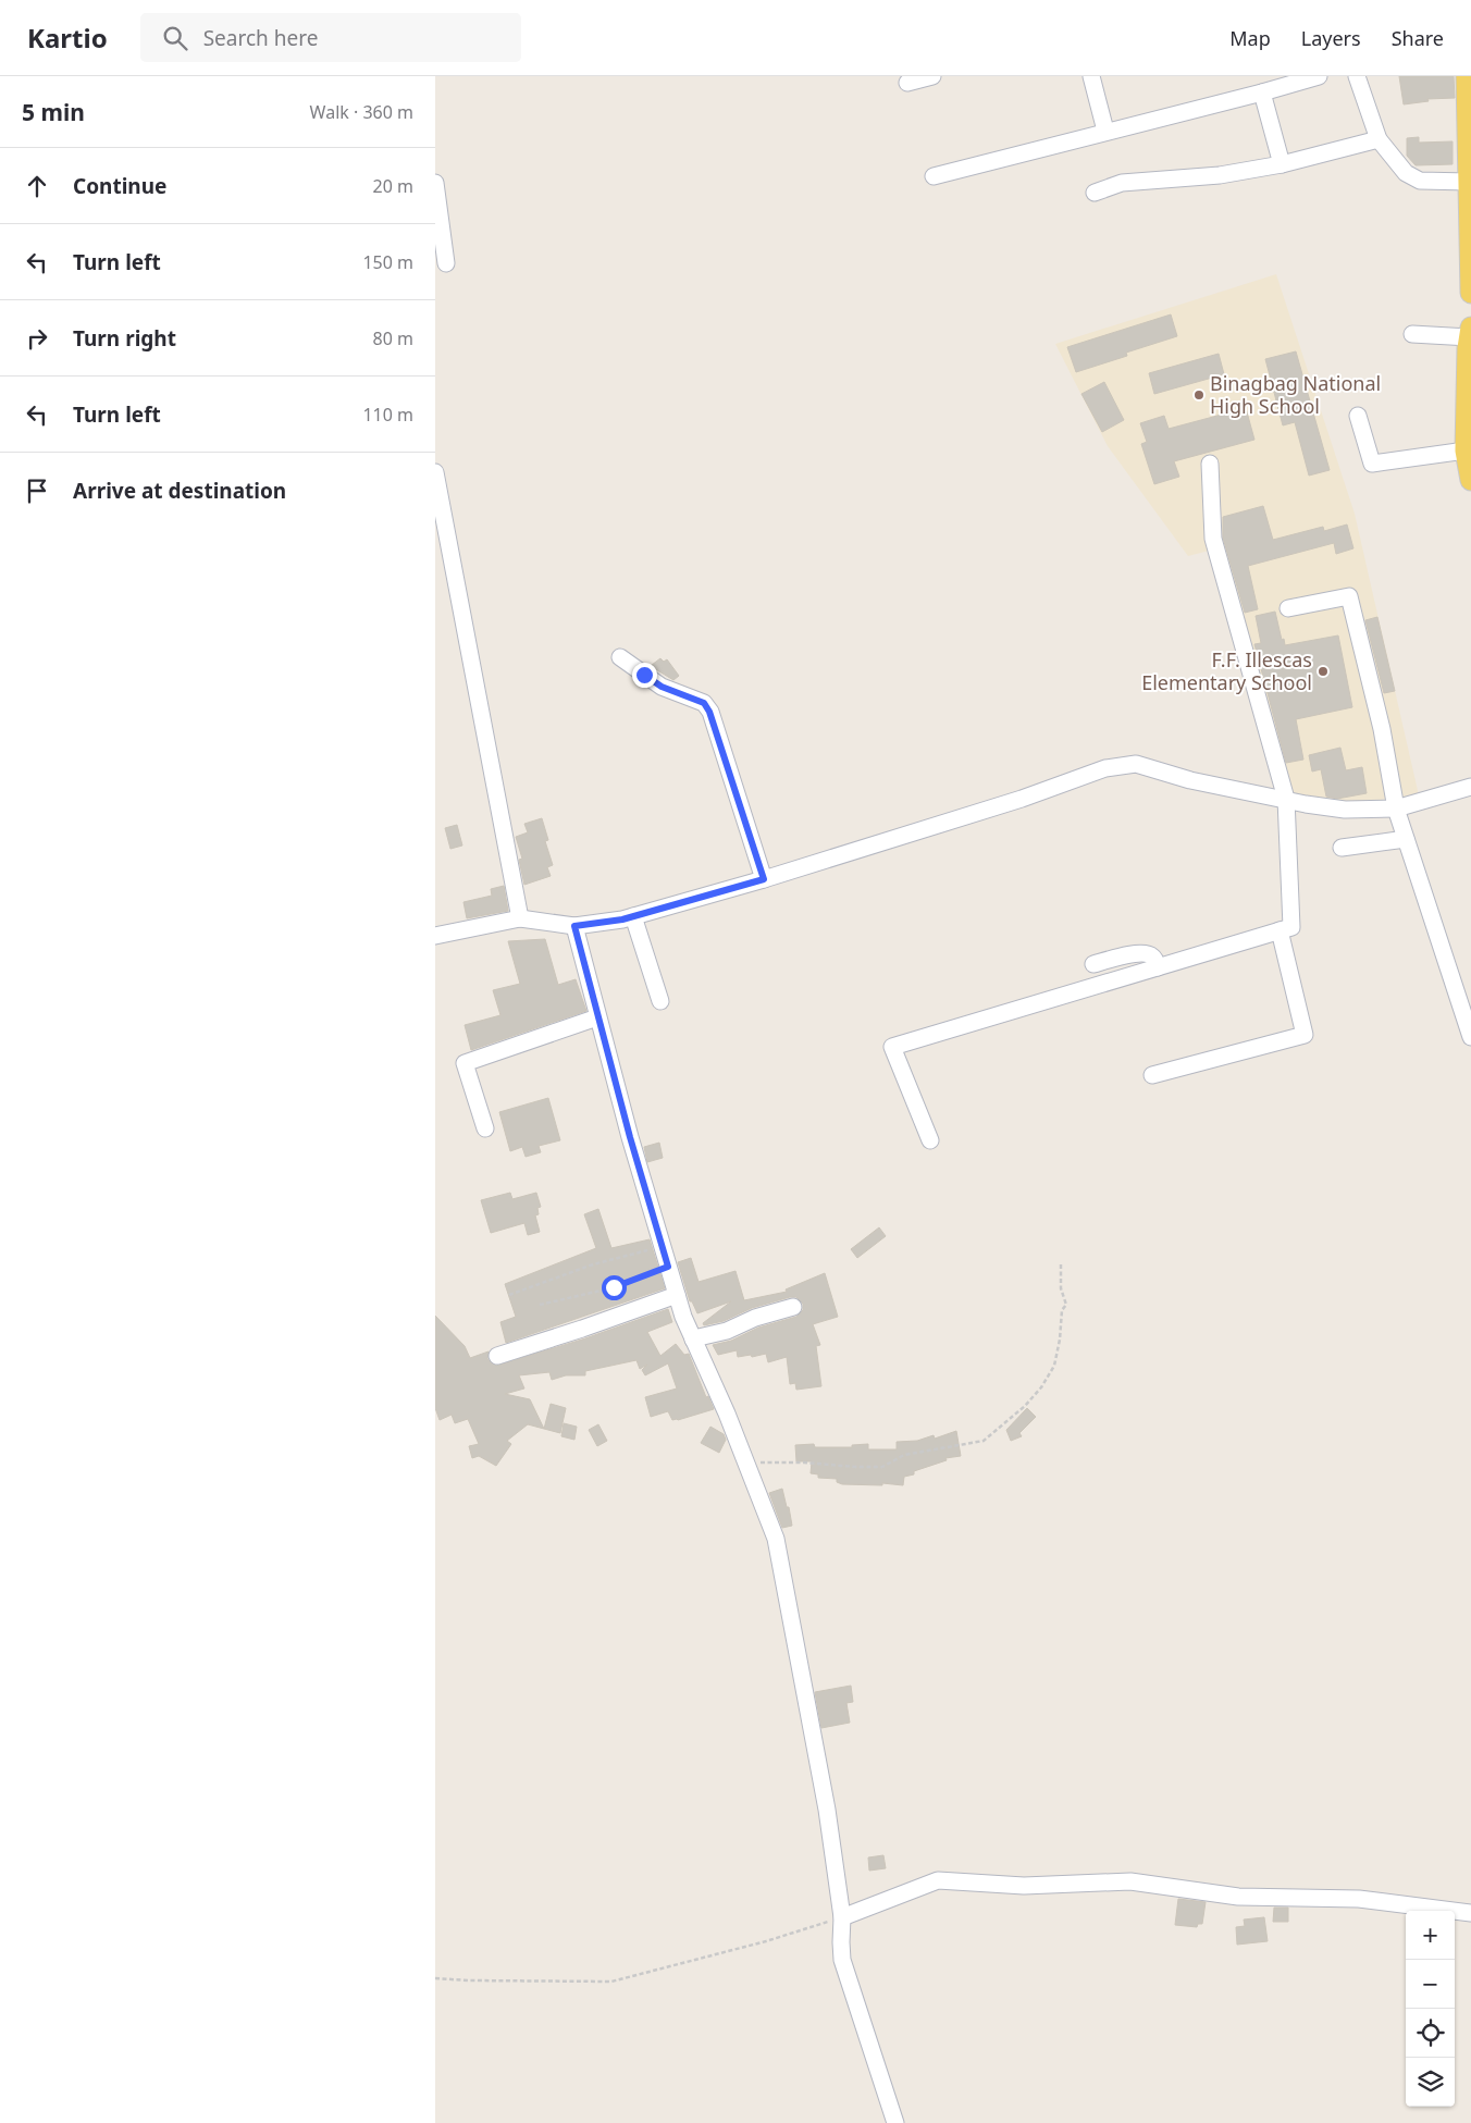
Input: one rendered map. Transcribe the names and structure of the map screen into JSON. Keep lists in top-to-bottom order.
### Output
{
  "places": ["Binagbag National High School", "F.F. Illescas Elementary School"],
  "page": {
    "header": "Kartio",
    "search": "Search here",
    "nav": ["Map", "Layers", "Share"],
    "heading": ["5 min", "Walk · 360 m"],
    "list": [
      ["Continue", "20 m"],
      ["Turn left", "150 m"],
      ["Turn right", "80 m"],
      ["Turn left", "110 m"],
      "Arrive at destination"
    ],
    "map_buttons": ["+", "−"]
  }
}
